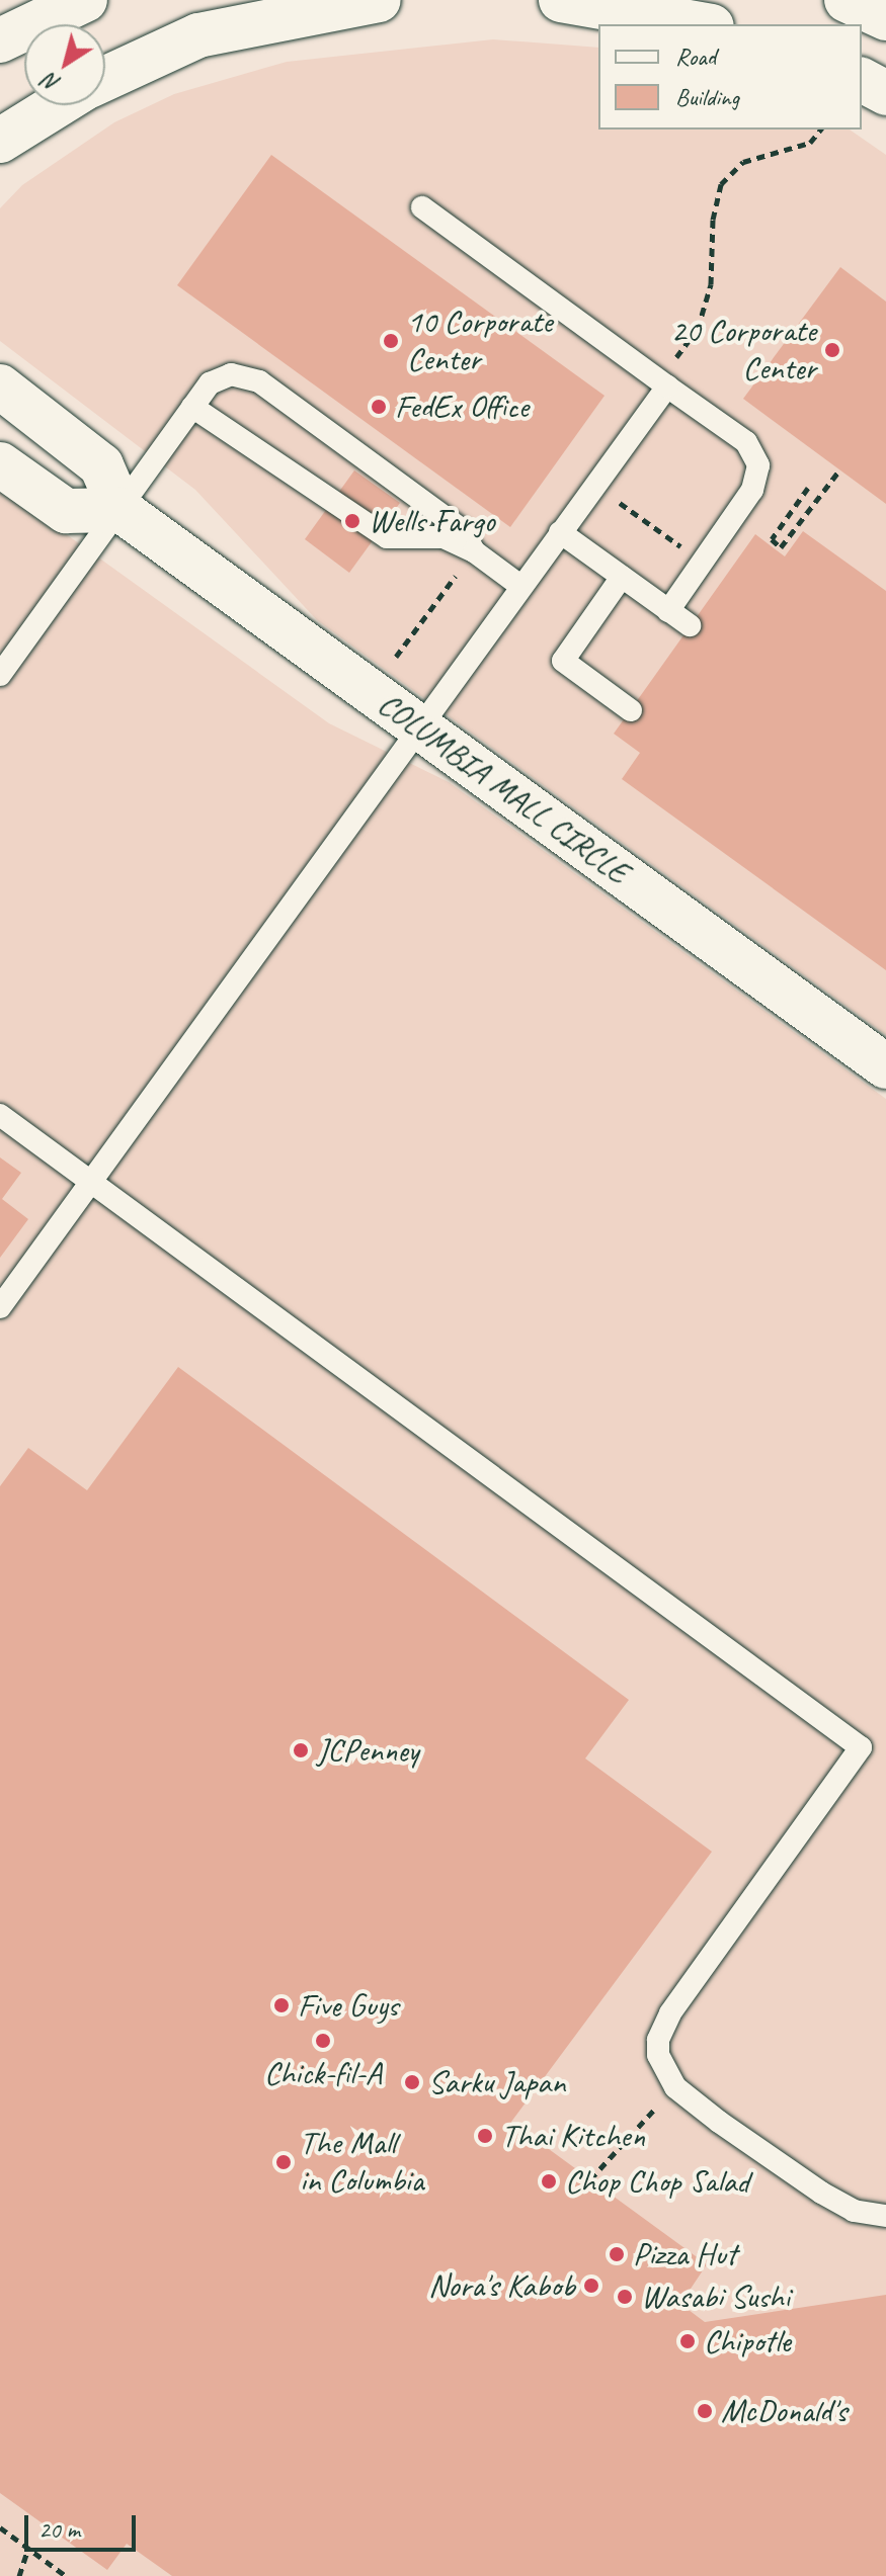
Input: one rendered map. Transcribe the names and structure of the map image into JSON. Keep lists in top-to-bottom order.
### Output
{
  "streets": {
    "street": ["COLUMBIA MALL CIRCLE"]
  },
  "places": [
    "10 Corporate Center",
    "20 Corporate Center",
    "FedEx Office",
    "Wells Fargo",
    "JCPenney",
    "Five Guys",
    "Chick-fil-A",
    "Sarku Japan",
    "Thai Kitchen",
    "The Mall in Columbia",
    "Chop Chop Salad",
    "Pizza Hut",
    "Nora's Kabob",
    "Wasabi Sushi",
    "Chipotle",
    "McDonald's"
  ],
  "legend": ["Road", "Building"],
  "scale_bar": "20 m",
  "north": "bottom left"
}
